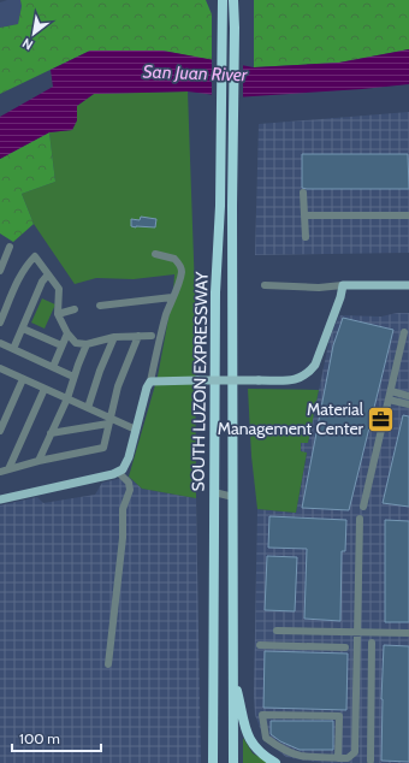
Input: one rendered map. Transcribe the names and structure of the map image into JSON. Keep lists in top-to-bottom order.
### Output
{
  "streets": {
    "highway": ["SOUTH LUZON EXPRESSWAY"]
  },
  "water": ["San Juan River"],
  "places": {
    "office": ["Material Management Center"]
  },
  "scale_bar": "100 m",
  "north": "bottom left"
}
